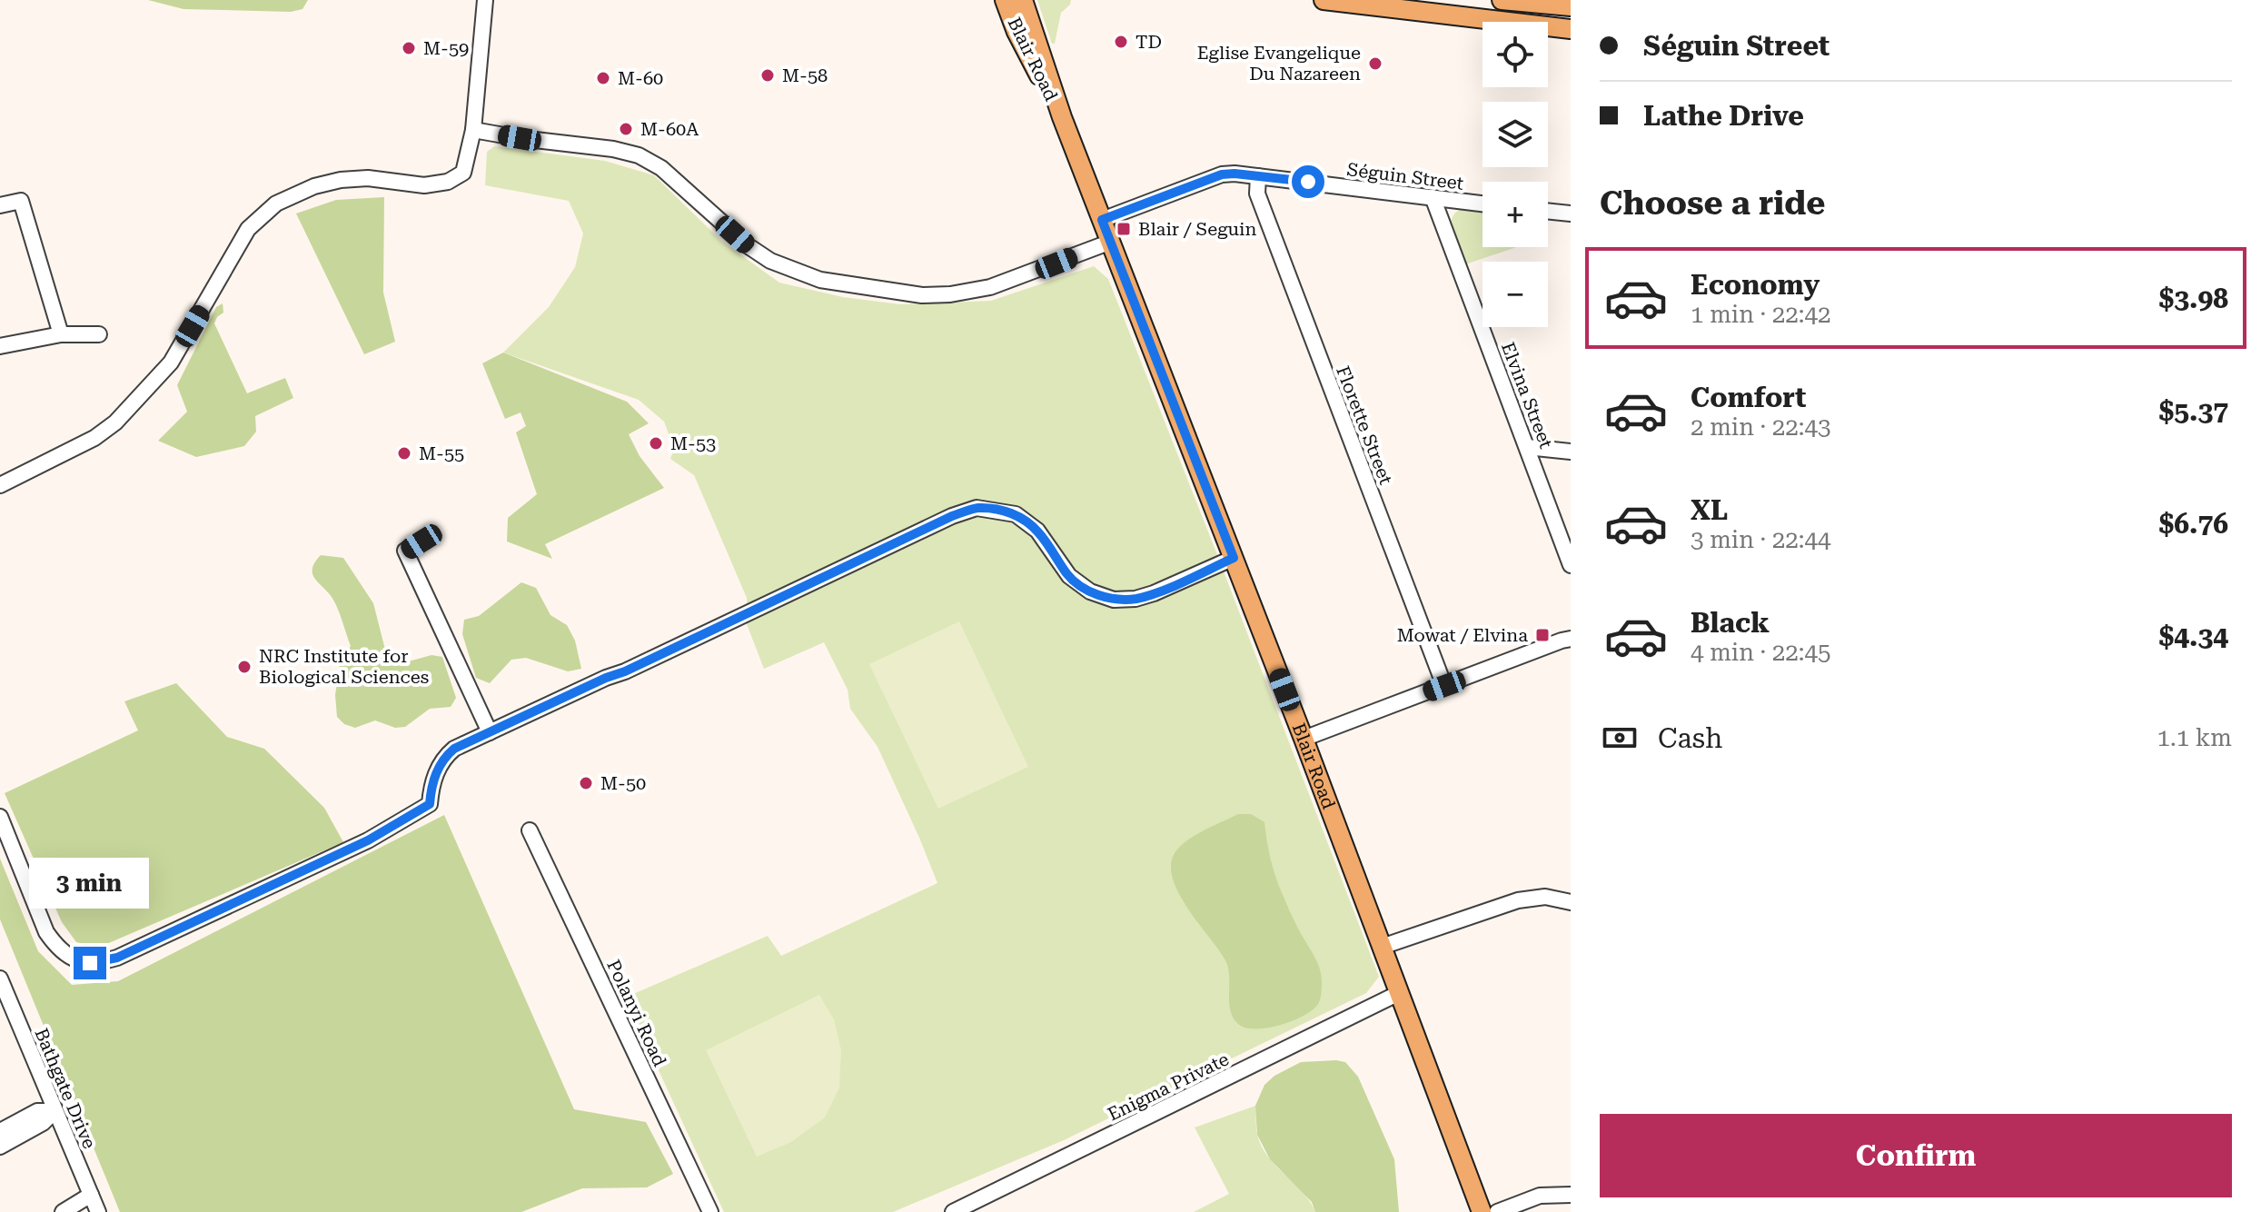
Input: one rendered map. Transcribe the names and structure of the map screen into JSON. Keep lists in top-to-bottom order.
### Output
{
  "streets": {
    "main road": ["Blair Road"],
    "street": [
      "Séguin Street",
      "Elvina Street",
      "Florette Street",
      "Polanyi Road",
      "Enigma Private",
      "Bathgate Drive"
    ]
  },
  "crossings": [
    ["Blair Road", "Séguin Street"],
    ["Blair Road", "Enigma Private"],
    ["Séguin Street", "Elvina Street"],
    ["Séguin Street", "Florette Street"]
  ],
  "places": {
    "other": [
      "TD",
      "M-59",
      "Eglise Evangelique Du Nazareen",
      "M-58",
      "M-60",
      "M-60A",
      "M-53",
      "M-55",
      "NRC Institute for Biological Sciences",
      "M-50"
    ],
    "transit": ["Blair / Seguin", "Mowat / Elvina"]
  },
  "page": {
    "banner": ["Séguin Street", "Lathe Drive"],
    "map_buttons": ["+", "−"],
    "heading": "Choose a ride",
    "list": [
      {
        "name": "Economy",
        "note": "1 min · 22:42",
        "value": "$3.98"
      },
      {
        "name": "Comfort",
        "note": "2 min · 22:43",
        "value": "$5.37"
      },
      {
        "name": "XL",
        "note": "3 min · 22:44",
        "value": "$6.76"
      },
      {
        "name": "Black",
        "note": "4 min · 22:45",
        "value": "$4.34"
      }
    ],
    "pay": ["Cash", "1.1 km"],
    "bubble": "3 min",
    "buttons": "Confirm"
  }
}
